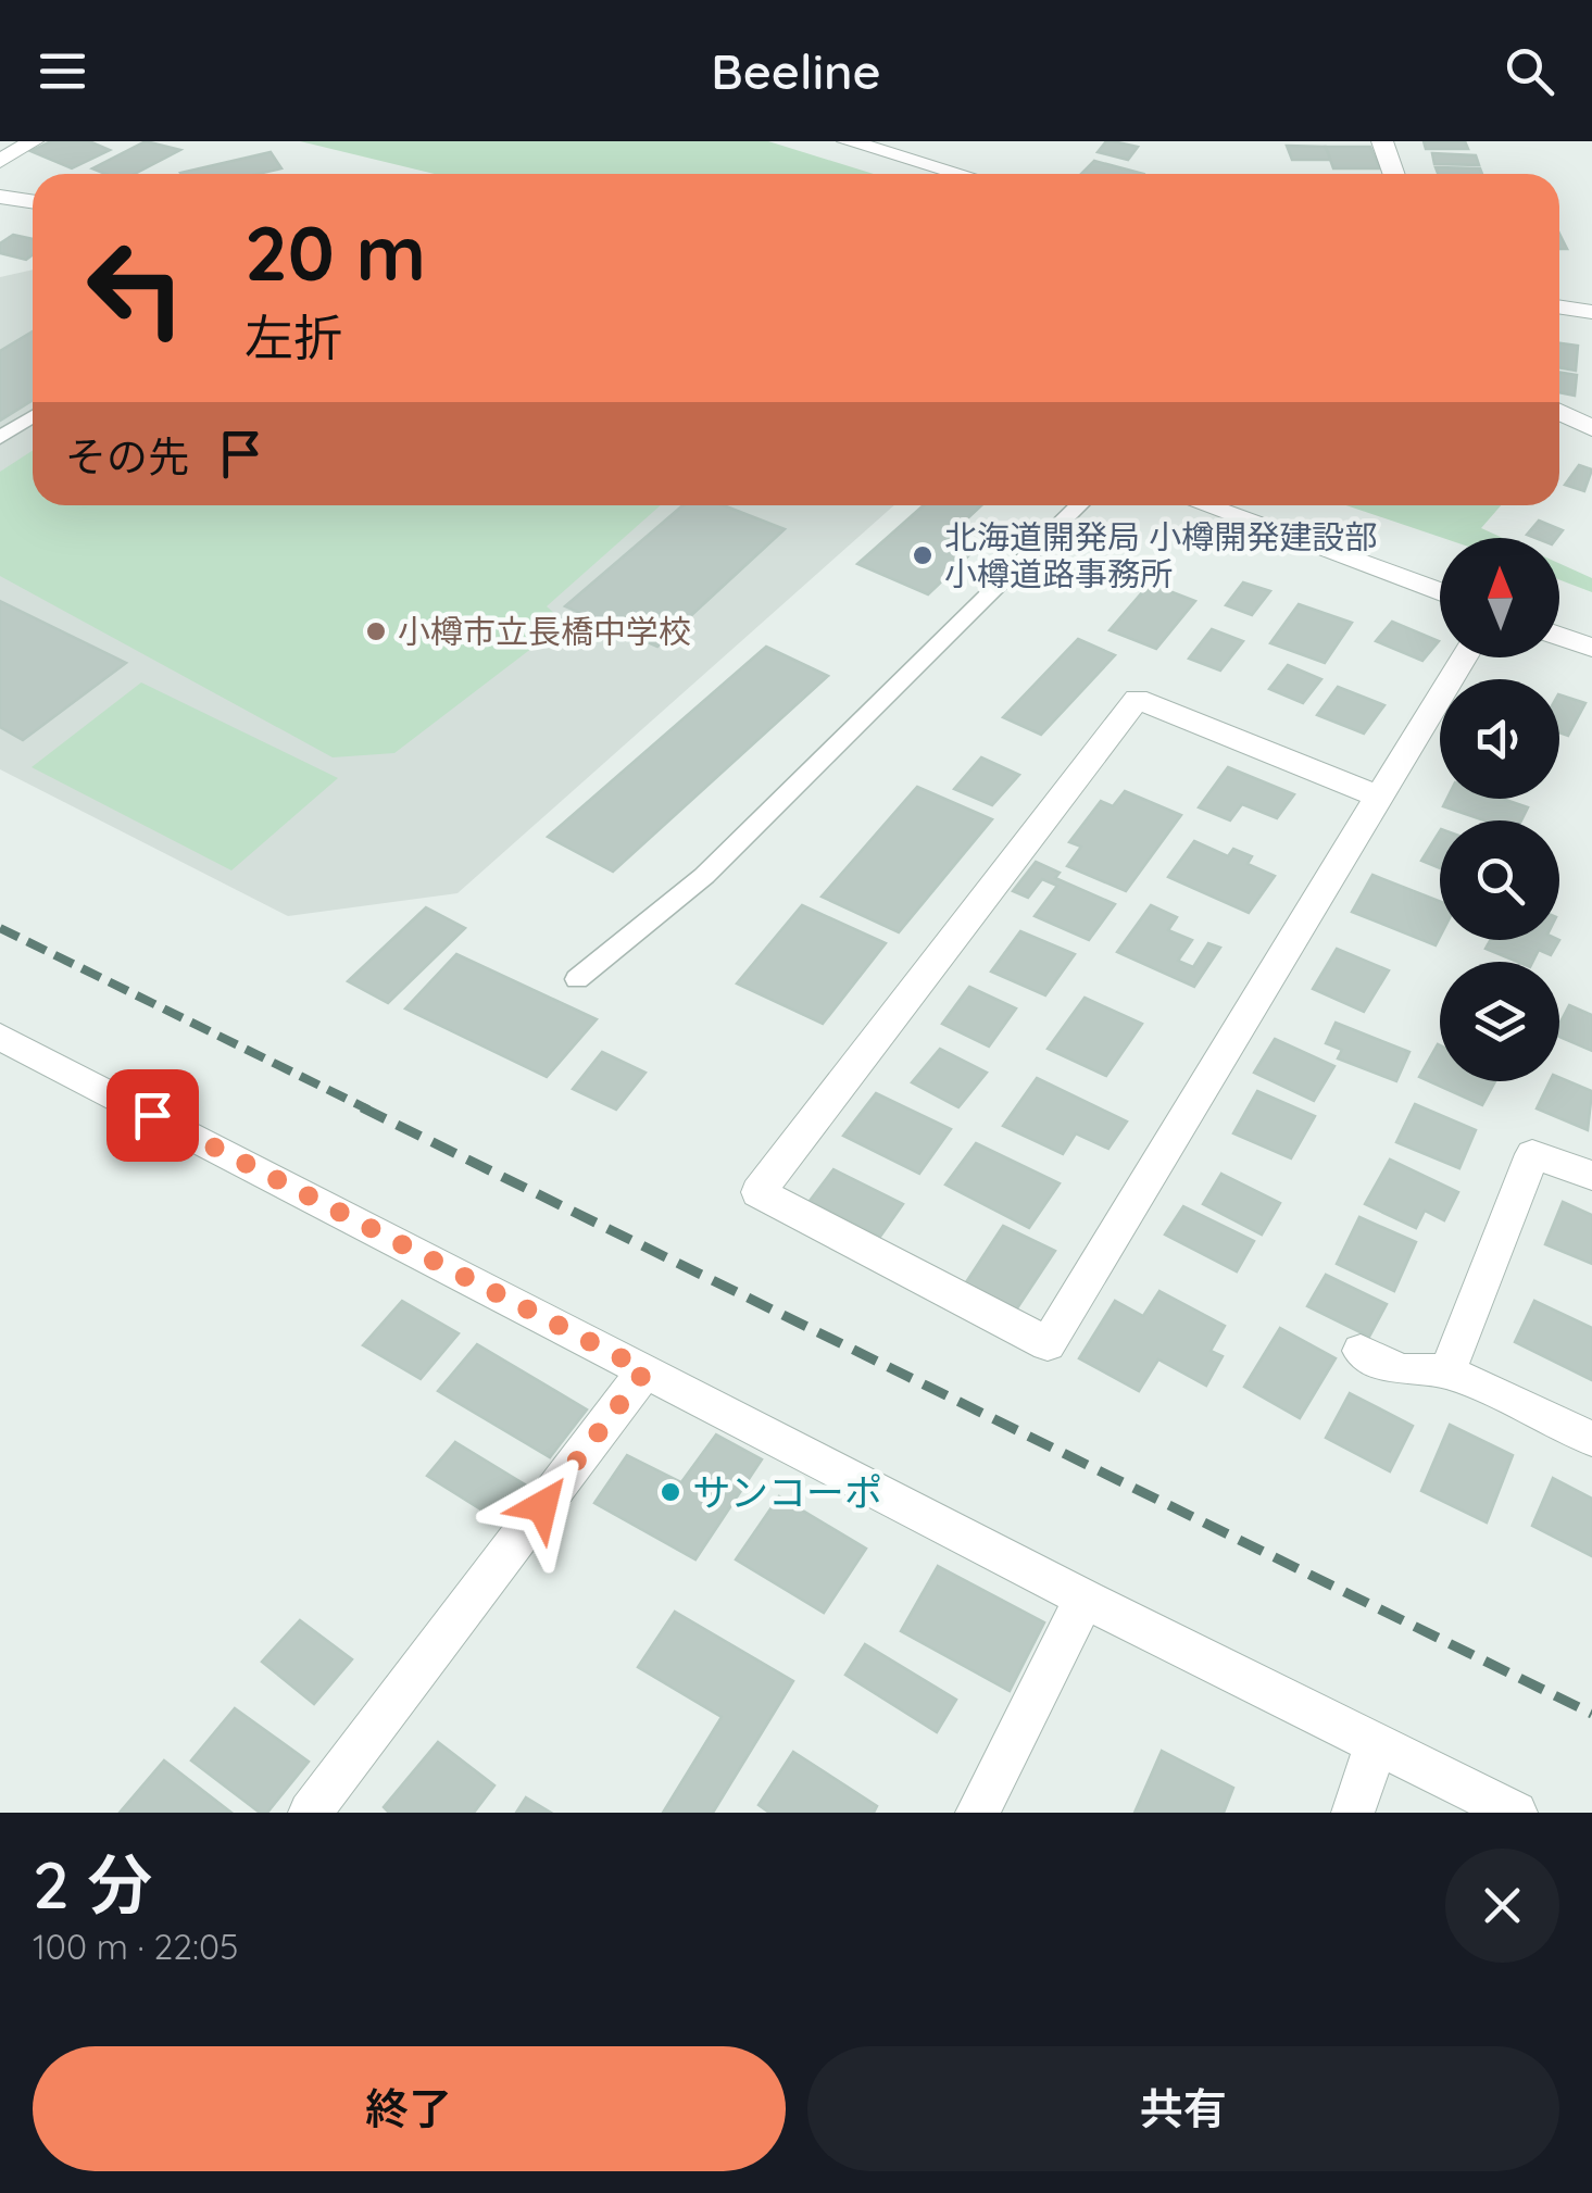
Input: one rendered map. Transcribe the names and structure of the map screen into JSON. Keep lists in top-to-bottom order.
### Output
{
  "places": ["北海道開発局 小樽開発建設部 小樽道路事務所", "小樽市立長橋中学校", "サンコーポ"],
  "north": "top",
  "page": {
    "header": "Beeline",
    "turn": ["20 m", "左折"],
    "then": "その先",
    "heading": ["2 分", "100 m · 22:05"],
    "buttons": ["終了", "共有"]
  }
}
